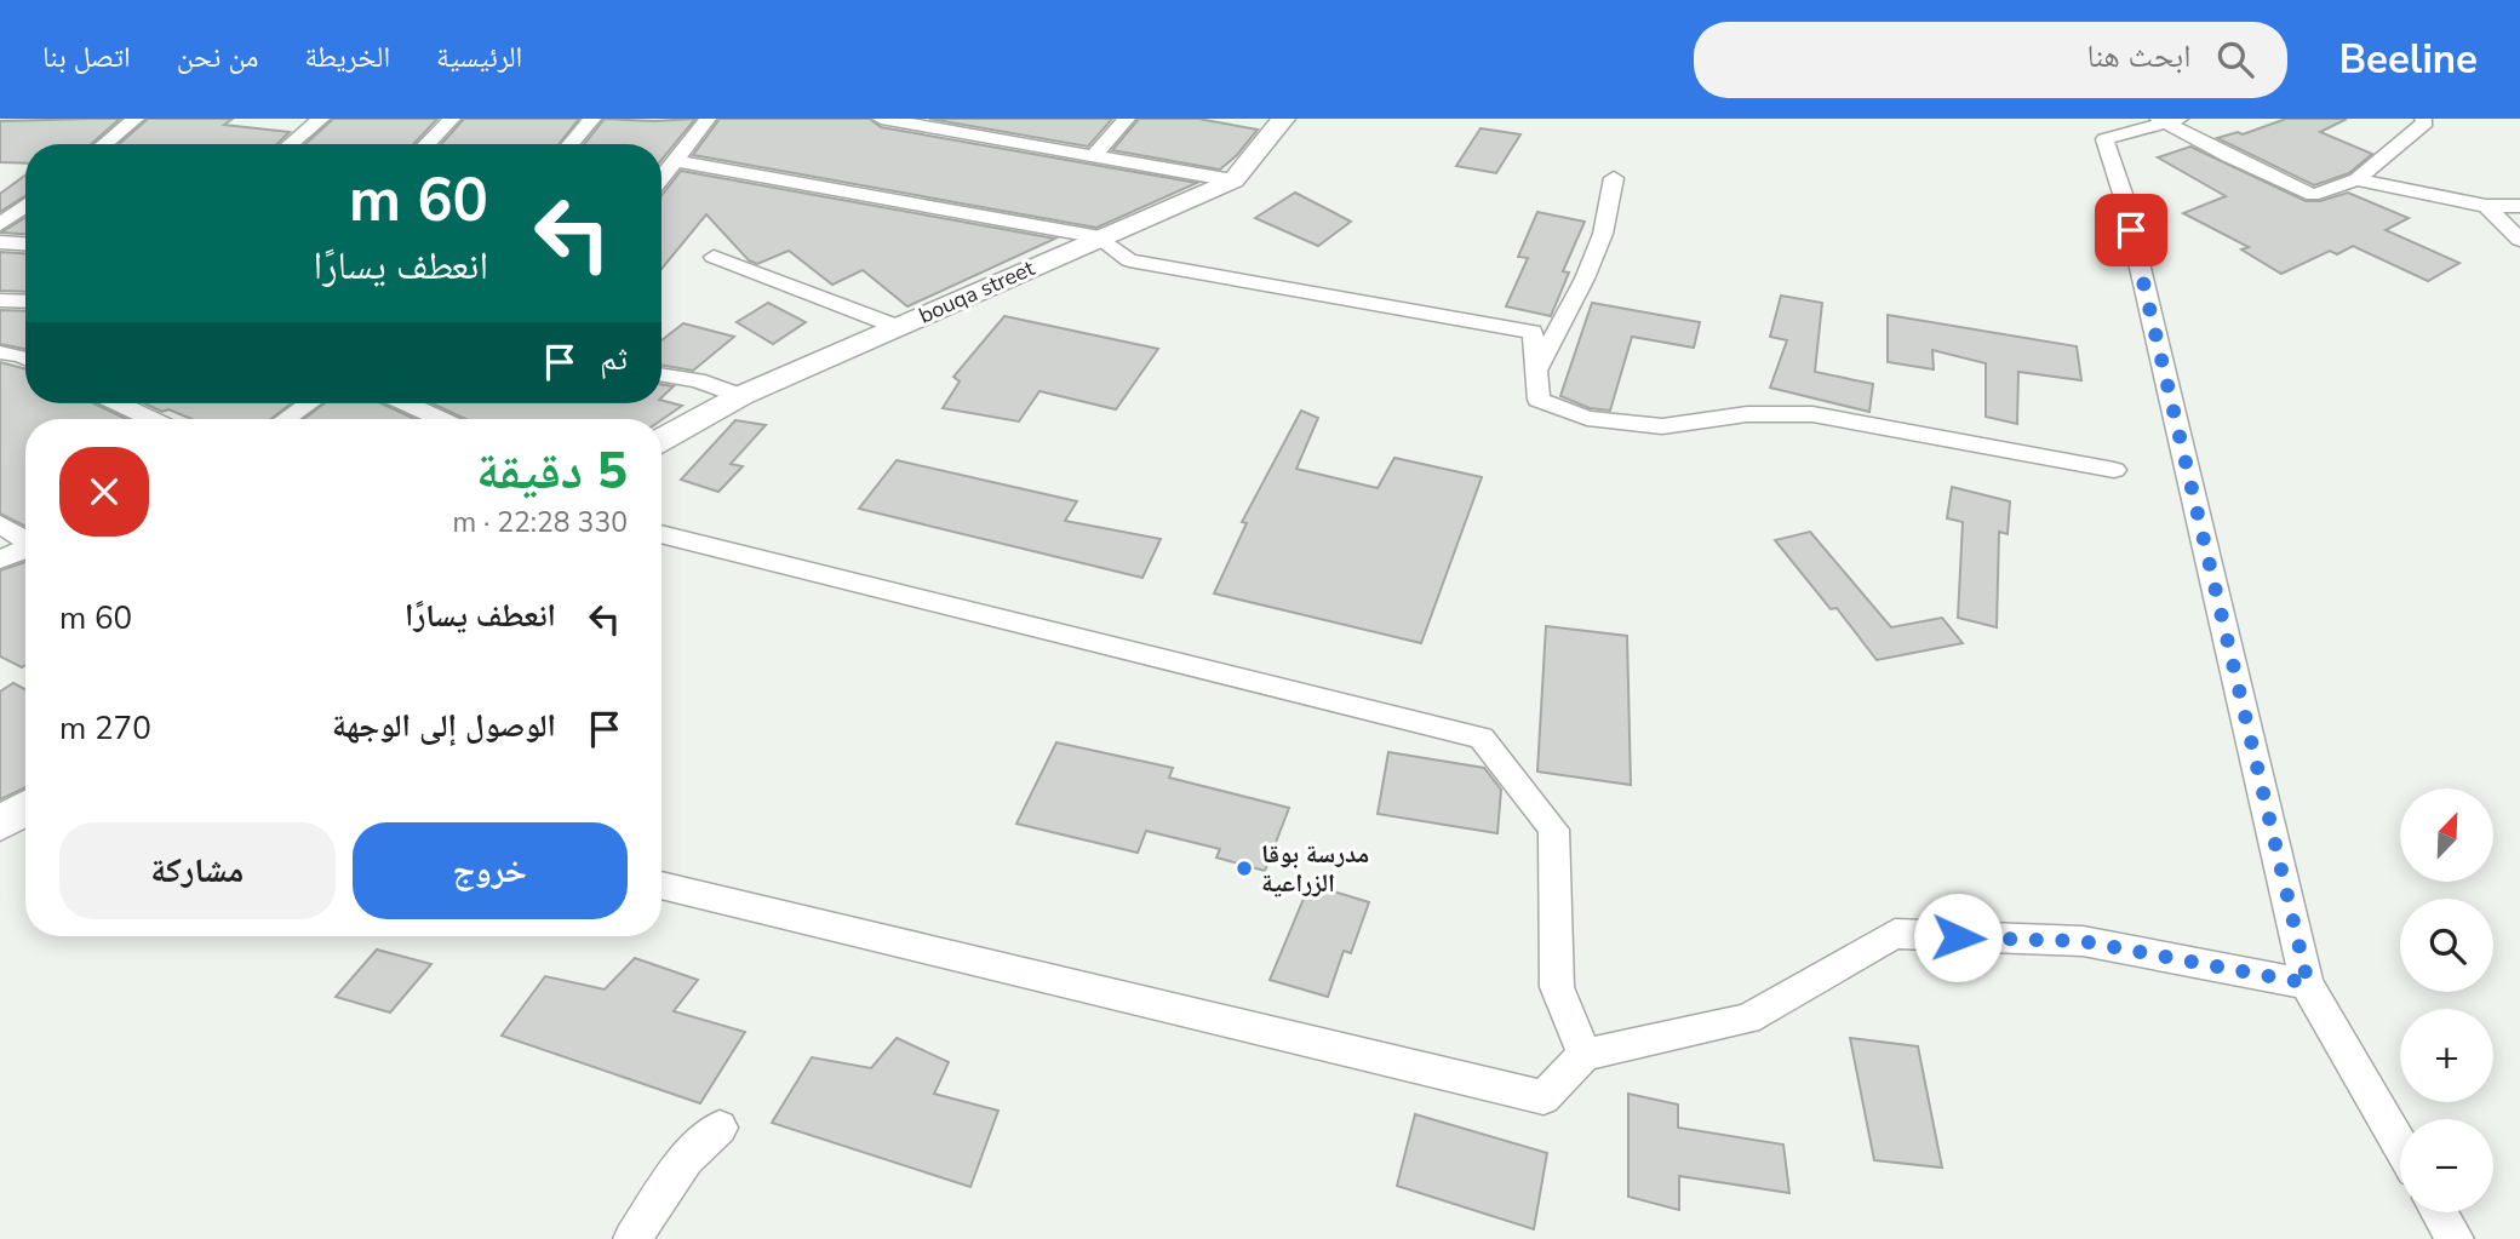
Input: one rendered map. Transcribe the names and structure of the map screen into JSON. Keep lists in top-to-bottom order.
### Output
{
  "streets": {
    "street": ["bouqa street"]
  },
  "places": ["مدرسة بوقا الزراعية"],
  "north": "top right",
  "page": {
    "header": "Beeline",
    "search": "ابحث هنا",
    "nav": [
      "الرئيسية",
      "الخريطة",
      "من نحن",
      "اتصل بنا"
    ],
    "turn": ["60 m", "انعطف يسارًا"],
    "then": "ثم",
    "heading": ["5 دقيقة", "330 m · 22:28"],
    "list": [
      {
        "name": "انعطف يسارًا",
        "value": "60 m"
      },
      {
        "name": "الوصول إلى الوجهة",
        "value": "270 m"
      }
    ],
    "map_buttons": ["+", "−"],
    "buttons": ["خروج", "مشاركة"]
  }
}
